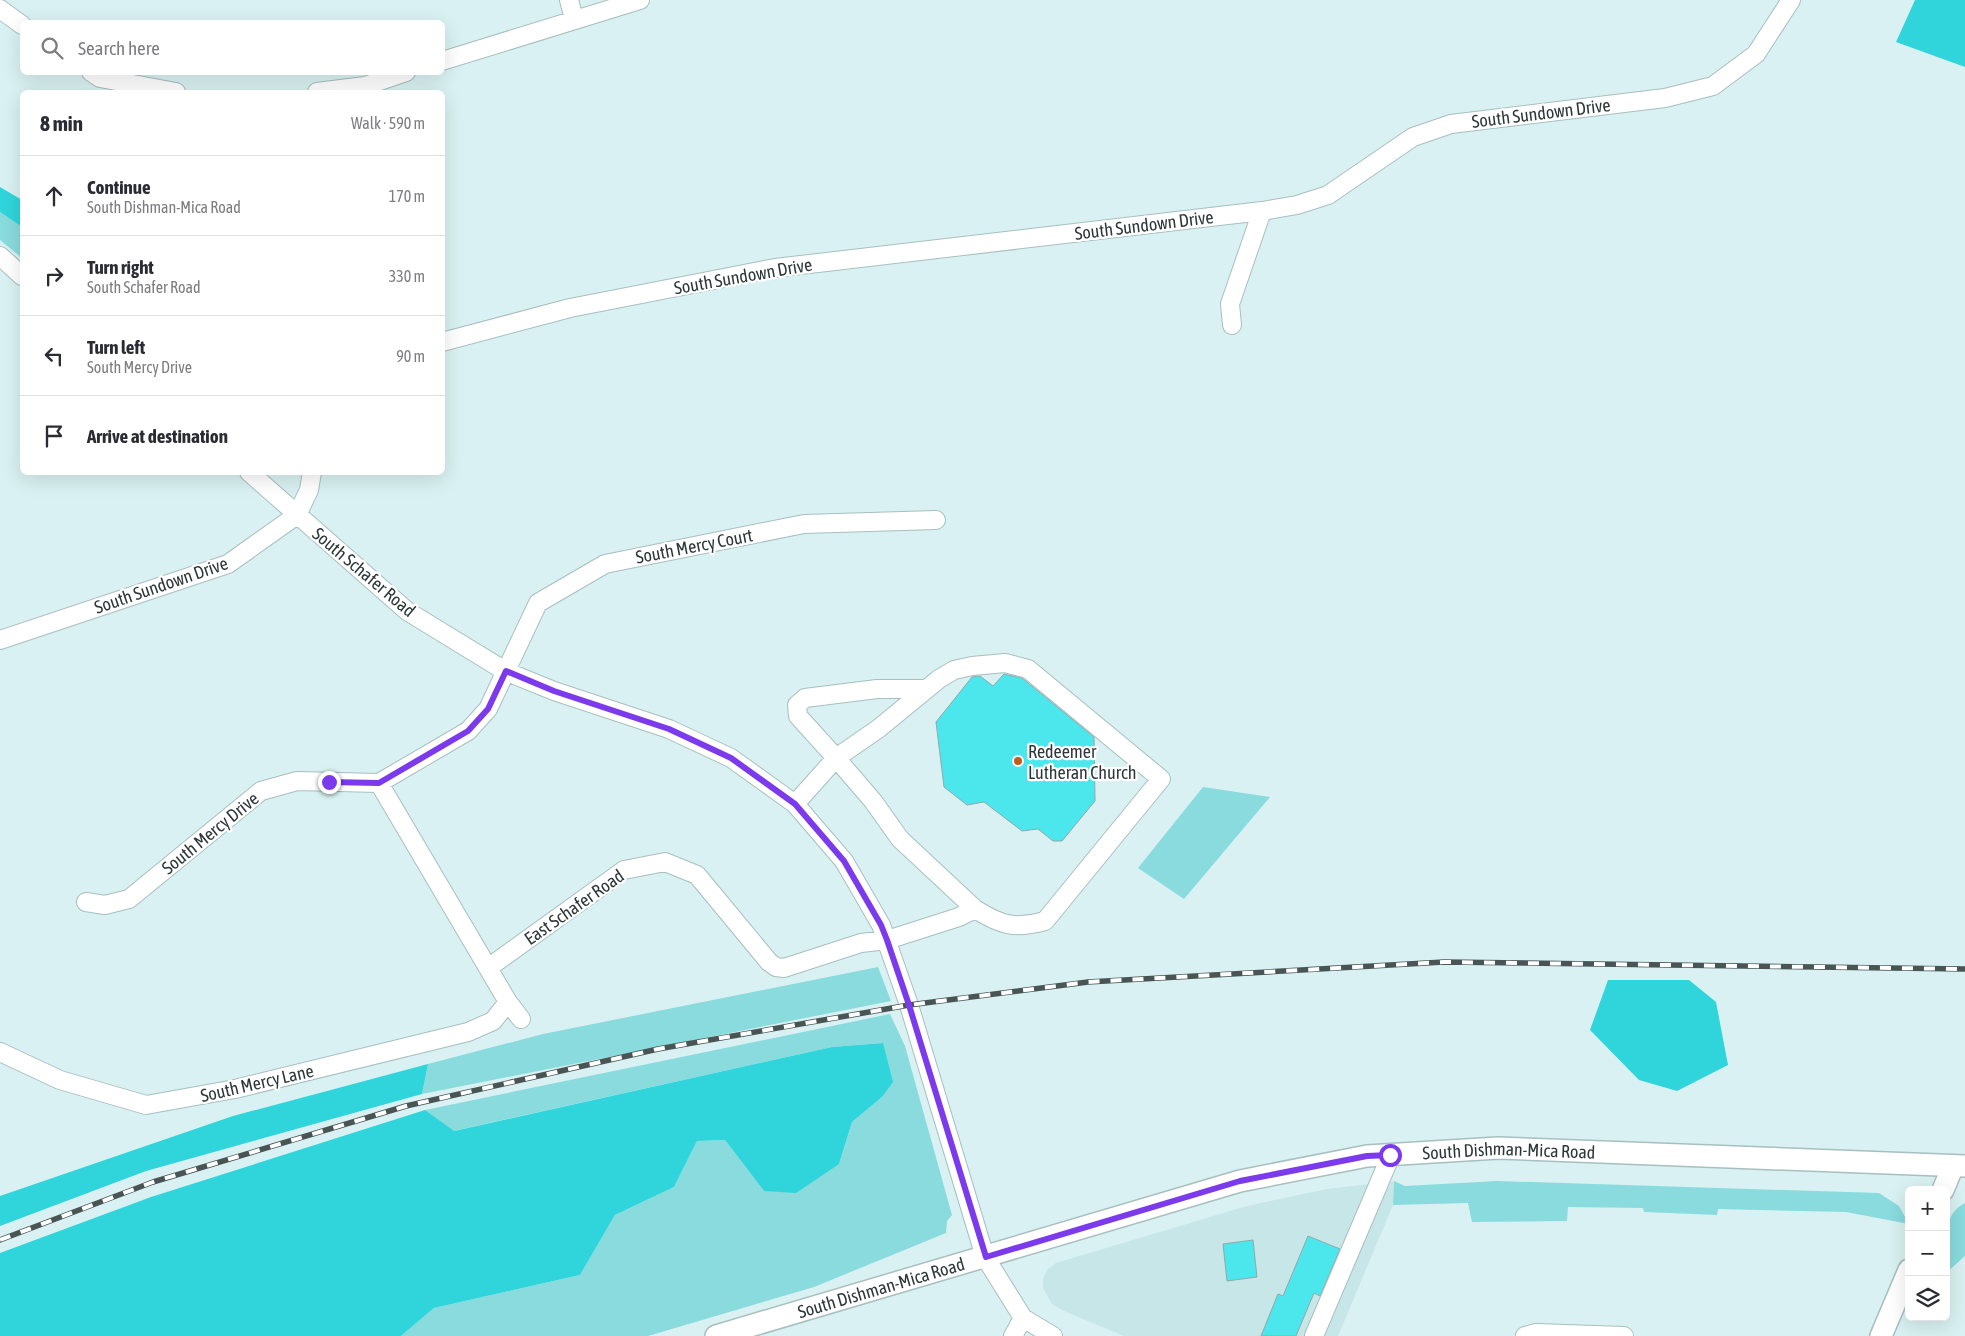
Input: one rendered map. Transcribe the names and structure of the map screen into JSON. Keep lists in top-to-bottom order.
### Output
{
  "streets": {
    "main road": ["South Dishman-Mica Road"],
    "street": [
      "South Sundown Drive",
      "South Mercy Court",
      "South Schafer Road",
      "South Mercy Drive",
      "East Schafer Road",
      "South Mercy Lane"
    ]
  },
  "crossings": [
    ["South Sundown Drive", "South Schafer Road"],
    ["South Mercy Court", "South Schafer Road"],
    ["South Schafer Road", "East Schafer Road"],
    ["South Schafer Road", "South Dishman-Mica Road"]
  ],
  "places": ["Redeemer Lutheran Church"],
  "page": {
    "search": "Search here",
    "heading": ["8 min", "Walk · 590 m"],
    "list": [
      ["Continue", "South Dishman-Mica Road", "170 m"],
      ["Turn right", "South Schafer Road", "330 m"],
      ["Turn left", "South Mercy Drive", "90 m"],
      "Arrive at destination"
    ],
    "map_buttons": ["+", "−"]
  }
}
